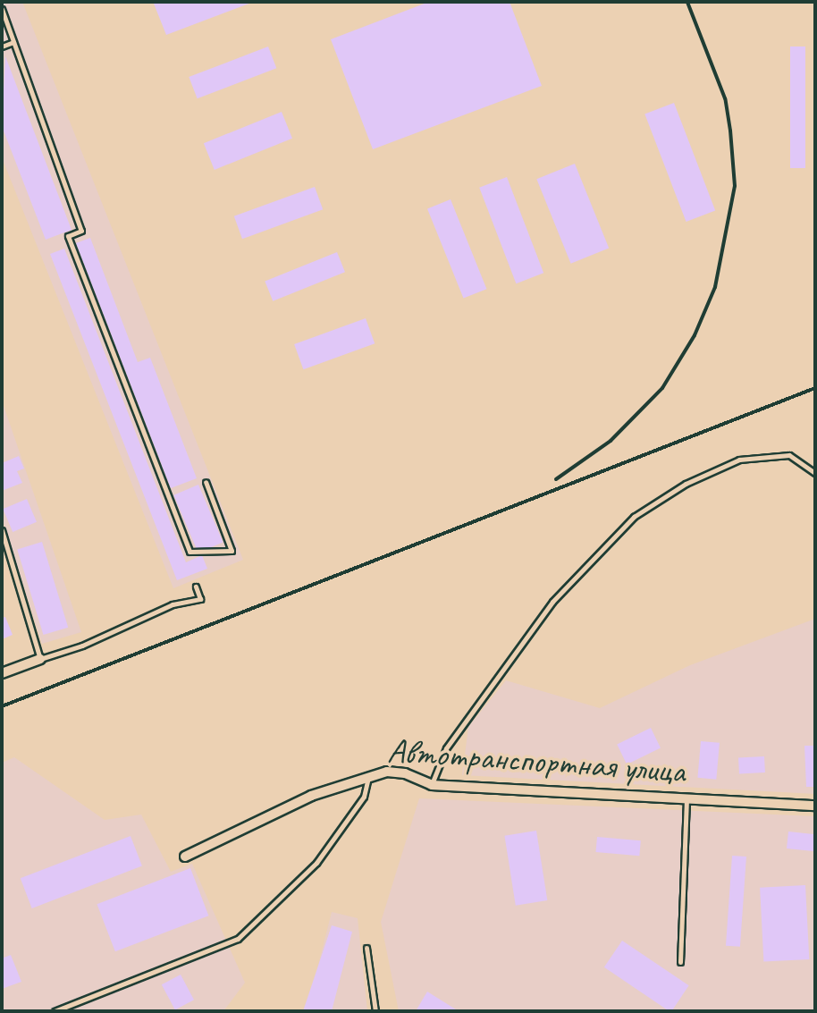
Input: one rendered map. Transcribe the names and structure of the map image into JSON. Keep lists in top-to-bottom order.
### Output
{
  "streets": {
    "street": ["Автотранспортная улица"]
  }
}
